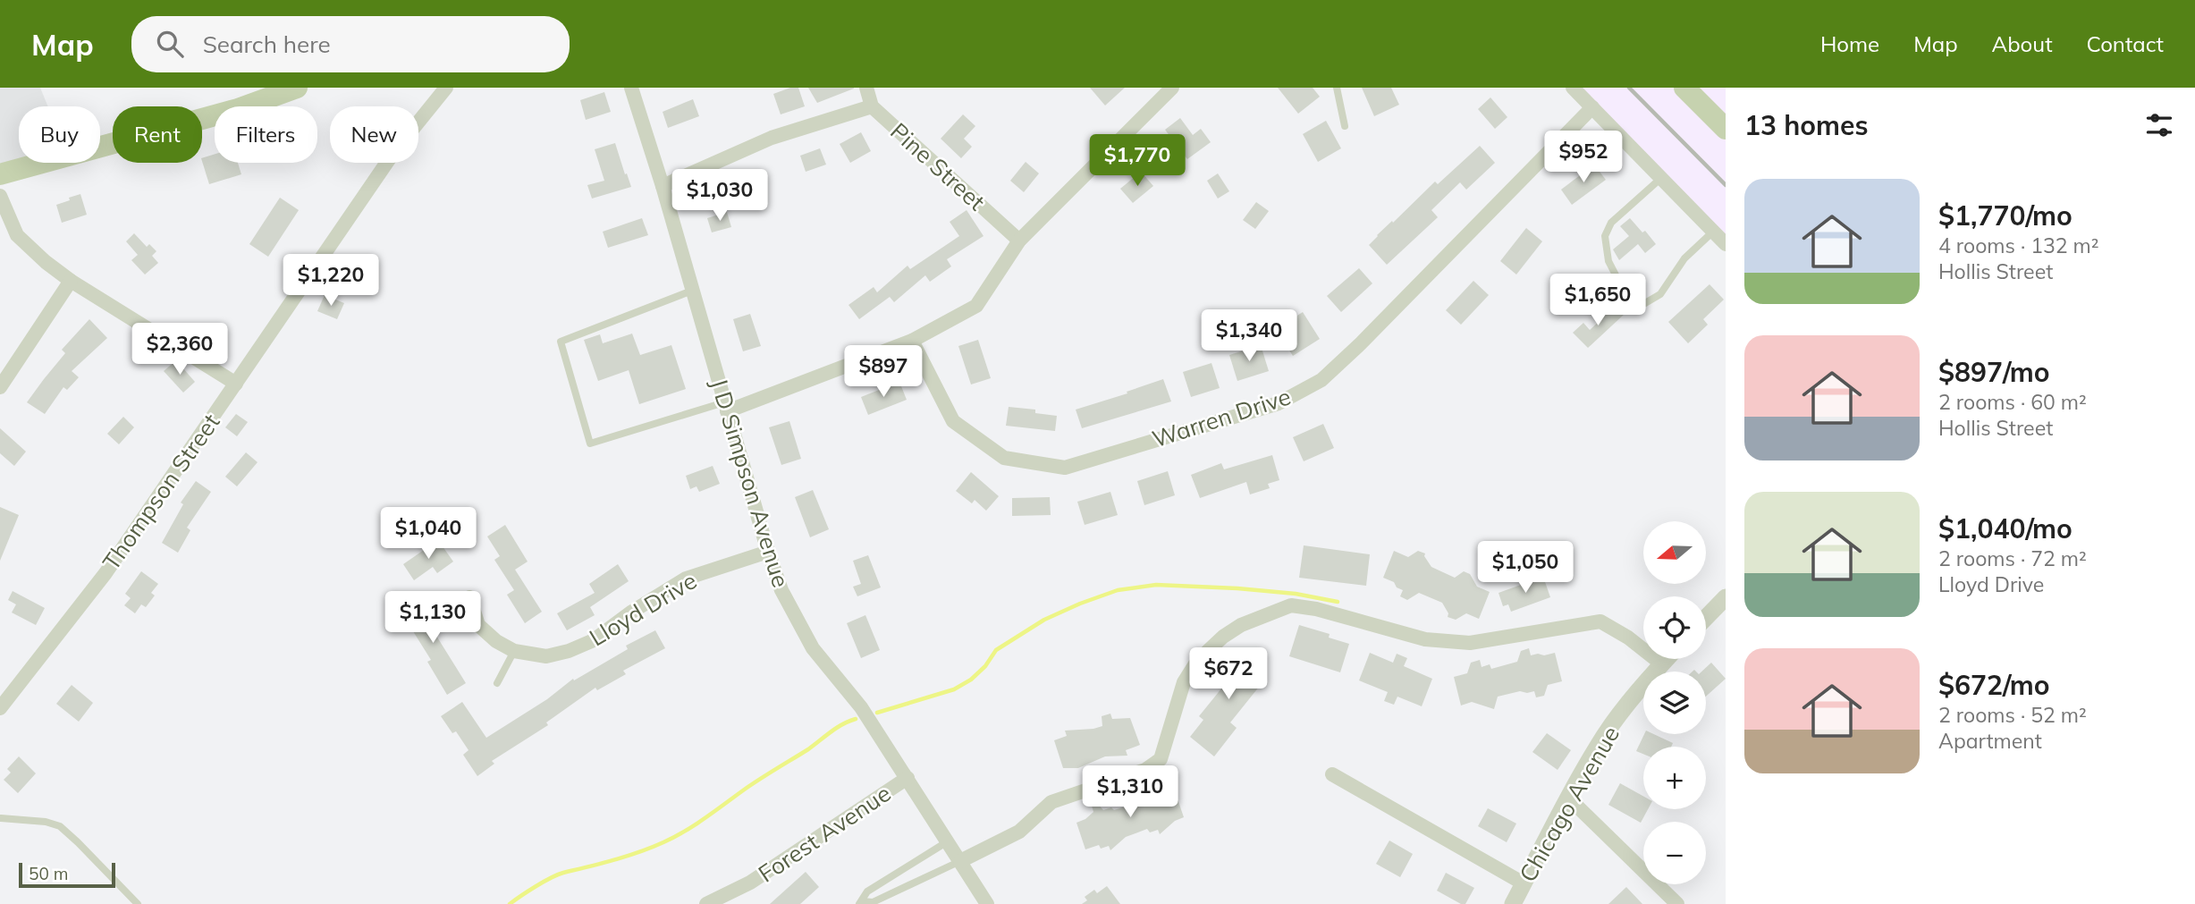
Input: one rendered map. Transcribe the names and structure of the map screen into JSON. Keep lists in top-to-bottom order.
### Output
{
  "streets": {
    "street": [
      "Pine Street",
      "Warren Drive",
      "J D Simpson Avenue",
      "Thompson Street",
      "Lloyd Drive",
      "Chicago Avenue",
      "Forest Avenue"
    ]
  },
  "crossings": [
    ["J D Simpson Avenue", "Lloyd Drive"],
    ["J D Simpson Avenue", "Forest Avenue"]
  ],
  "scale_bar": "50 m",
  "north": "left",
  "page": {
    "header": "Map",
    "search": "Search here",
    "nav": [
      "Home",
      "Map",
      "About",
      "Contact"
    ],
    "heading": "13 homes",
    "chip": [
      "Buy",
      "Rent",
      "Filters",
      "New"
    ],
    "price": [
      "$952",
      "$1,770",
      "$1,030",
      "$1,220",
      "$1,650",
      "$1,340",
      "$2,360",
      "$897",
      "$1,040",
      "$1,050",
      "$1,130",
      "$672",
      "$1,310"
    ],
    "list": [
      {
        "name": "$1,770/mo",
        "note": "4 rooms · 132 m² · Hollis Street"
      },
      {
        "name": "$897/mo",
        "note": "2 rooms · 60 m² · Hollis Street"
      },
      {
        "name": "$1,040/mo",
        "note": "2 rooms · 72 m² · Lloyd Drive"
      },
      {
        "name": "$672/mo",
        "note": "2 rooms · 52 m² · Apartment"
      }
    ],
    "map_buttons": ["+", "−"],
    "scale": "50 m"
  }
}
